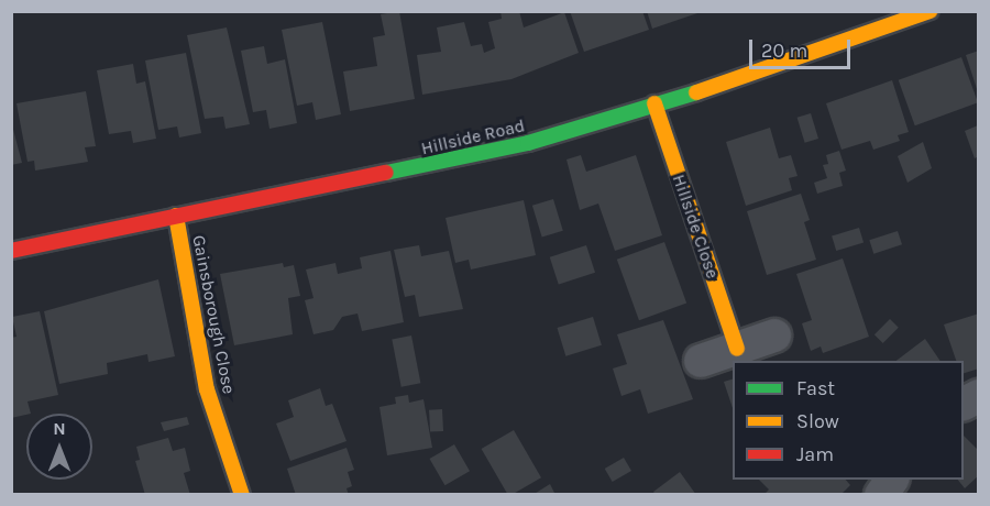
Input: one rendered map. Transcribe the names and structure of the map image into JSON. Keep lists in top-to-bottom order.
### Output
{
  "streets": {
    "street": ["Hillside Road", "Hillside Close", "Gainsborough Close"]
  },
  "crossings": [
    ["Hillside Road", "Hillside Close"],
    ["Hillside Road", "Gainsborough Close"]
  ],
  "legend": ["Fast", "Slow", "Jam"],
  "scale_bar": "20 m",
  "north": "top"
}
